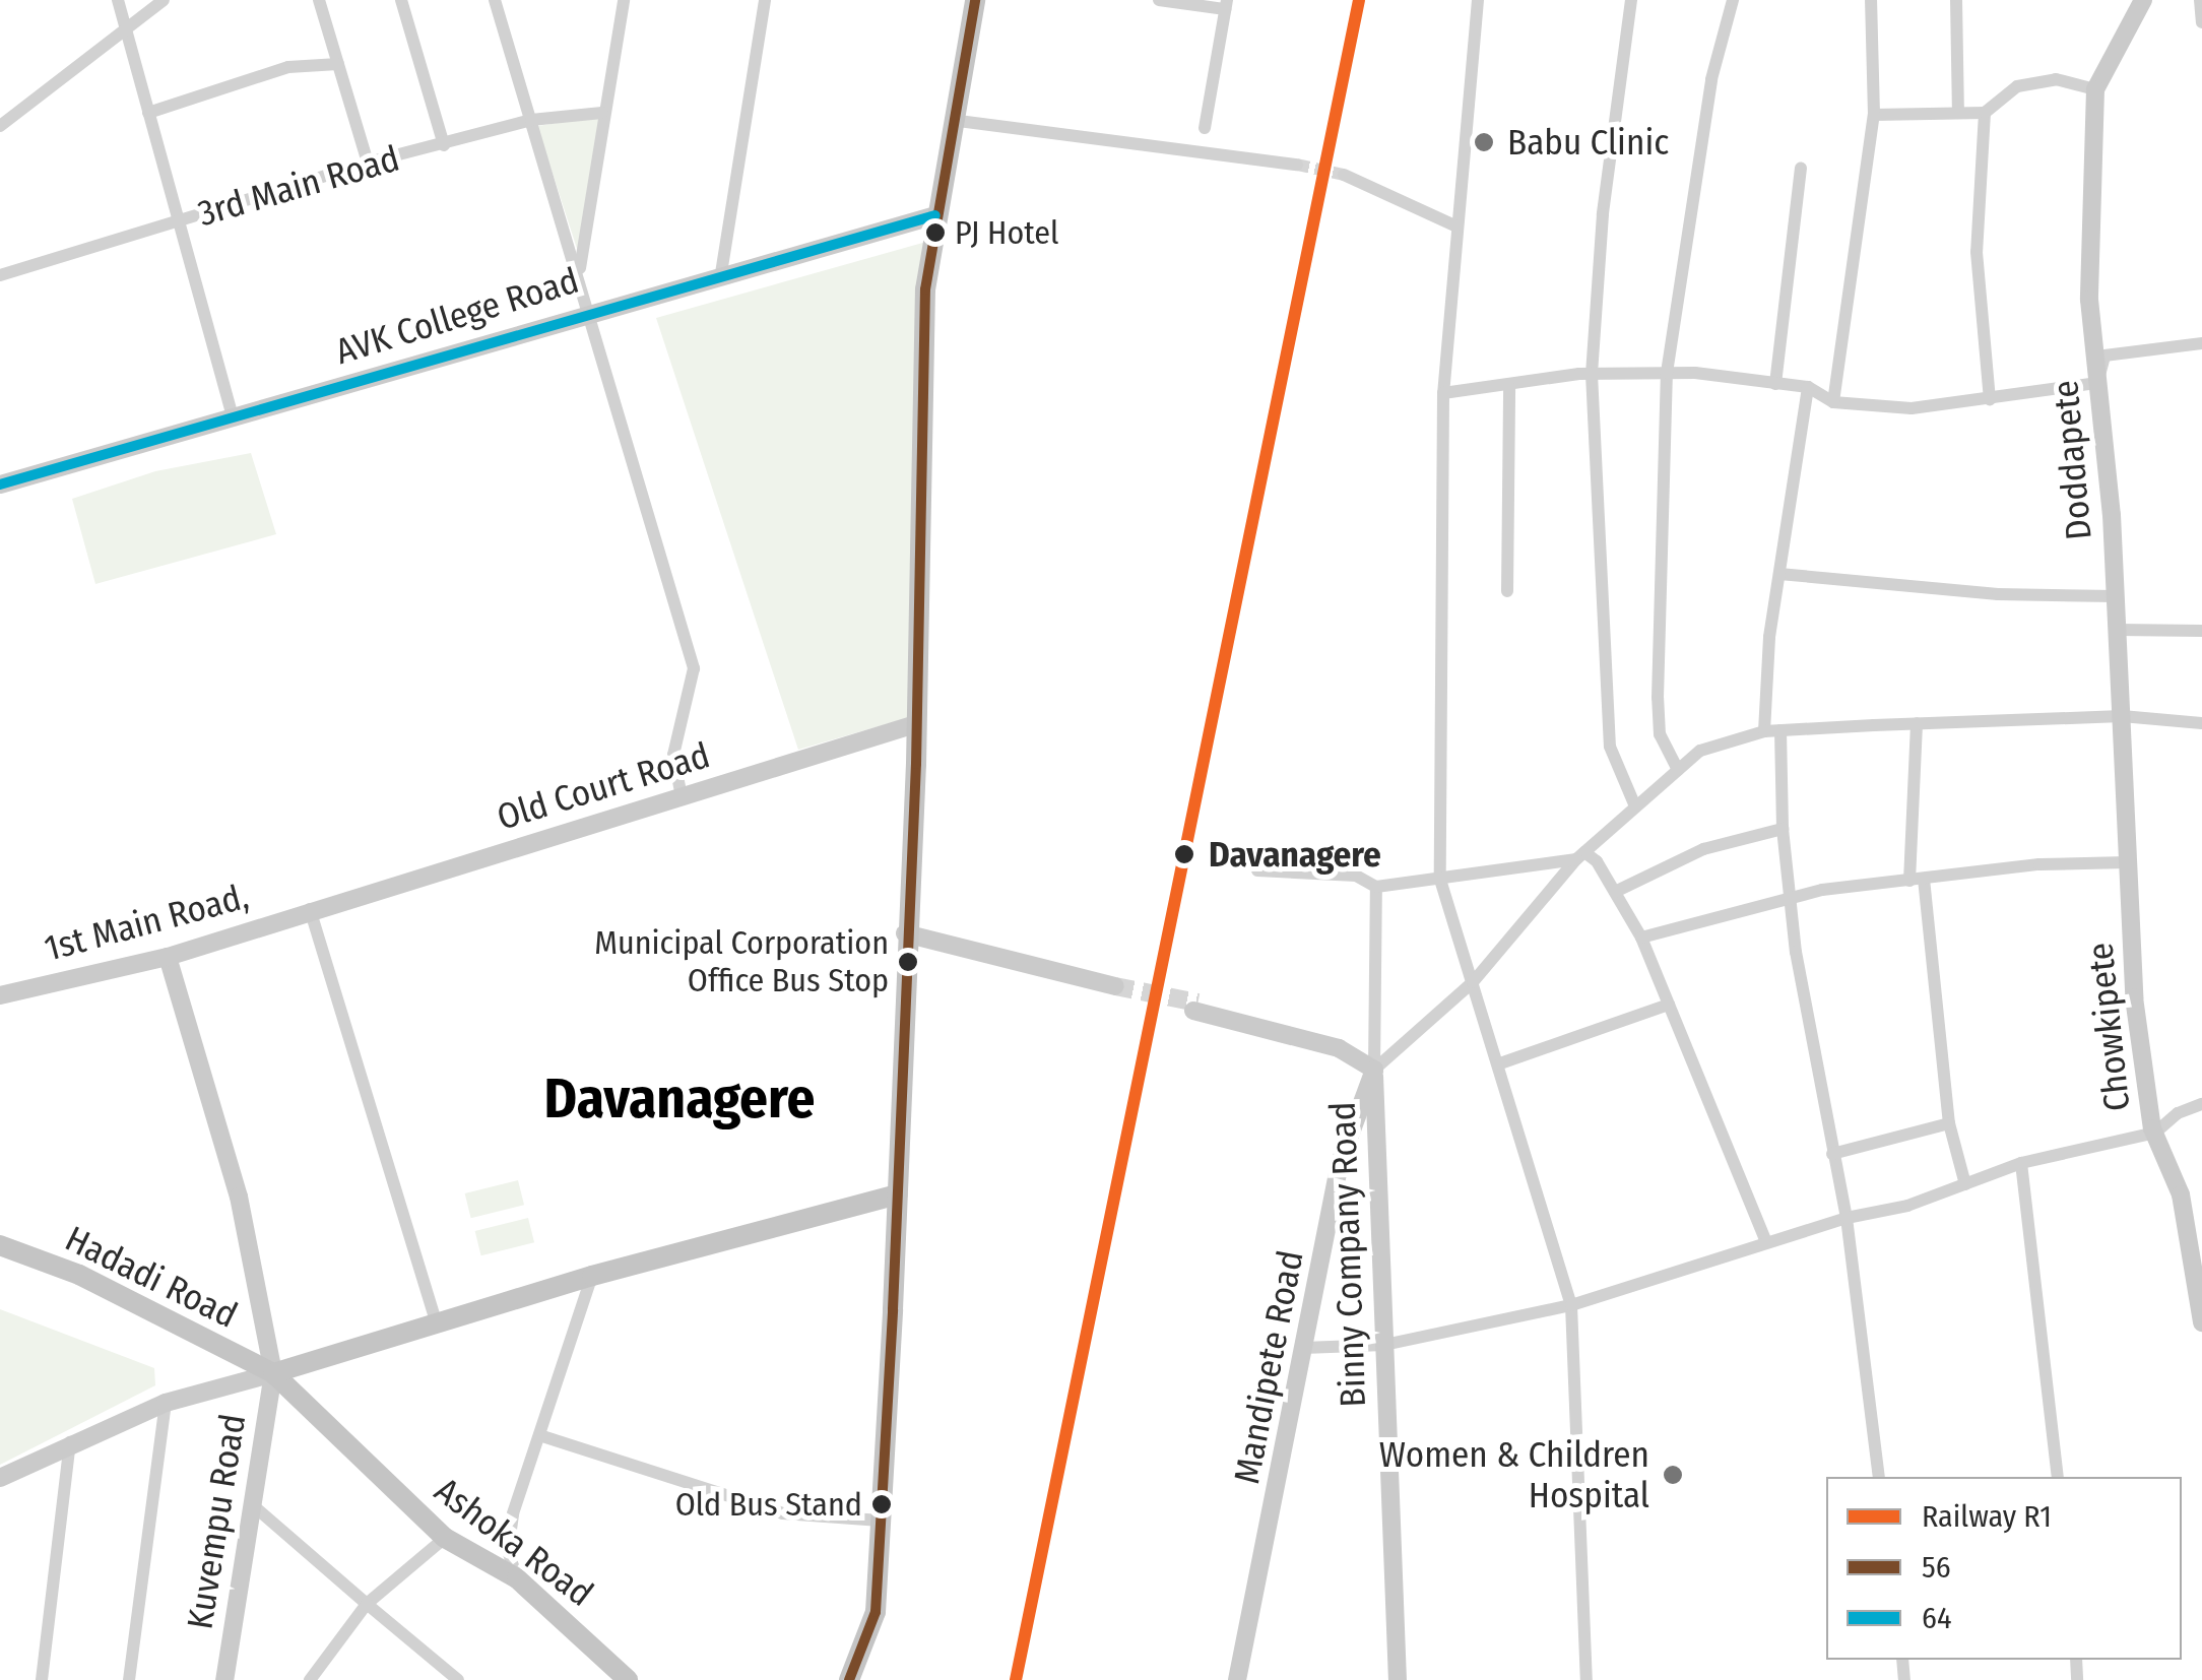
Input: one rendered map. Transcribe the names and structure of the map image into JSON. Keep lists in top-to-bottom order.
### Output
{
  "streets": {
    "main road": [
      "AVK College Road",
      "Doddapete",
      "Old Court Road",
      "1st Main Road,",
      "Chowkipete",
      "Binny Company Road",
      "Hadadi Road",
      "Mandipete Road",
      "Kuvempu Road",
      "Ashoka Road"
    ],
    "street": ["3rd Main Road"]
  },
  "crossings": [
    ["Doddapete", "Chowkipete"],
    ["Old Court Road", "1st Main Road,"],
    ["Binny Company Road", "Mandipete Road"],
    ["Hadadi Road", "Kuvempu Road"],
    ["Hadadi Road", "Ashoka Road"],
    ["Kuvempu Road", "Ashoka Road"]
  ],
  "districts": ["Davanagere"],
  "places": [
    "Babu Clinic",
    "PJ Hotel",
    "Davanagere",
    "Municipal Corporation Office Bus Stop",
    "Women & Children Hospital",
    "Old Bus Stand"
  ],
  "lines": ["rail line R1", "transit line 56", "transit line 64"],
  "legend": ["Railway R1", "56", "64"]
}
